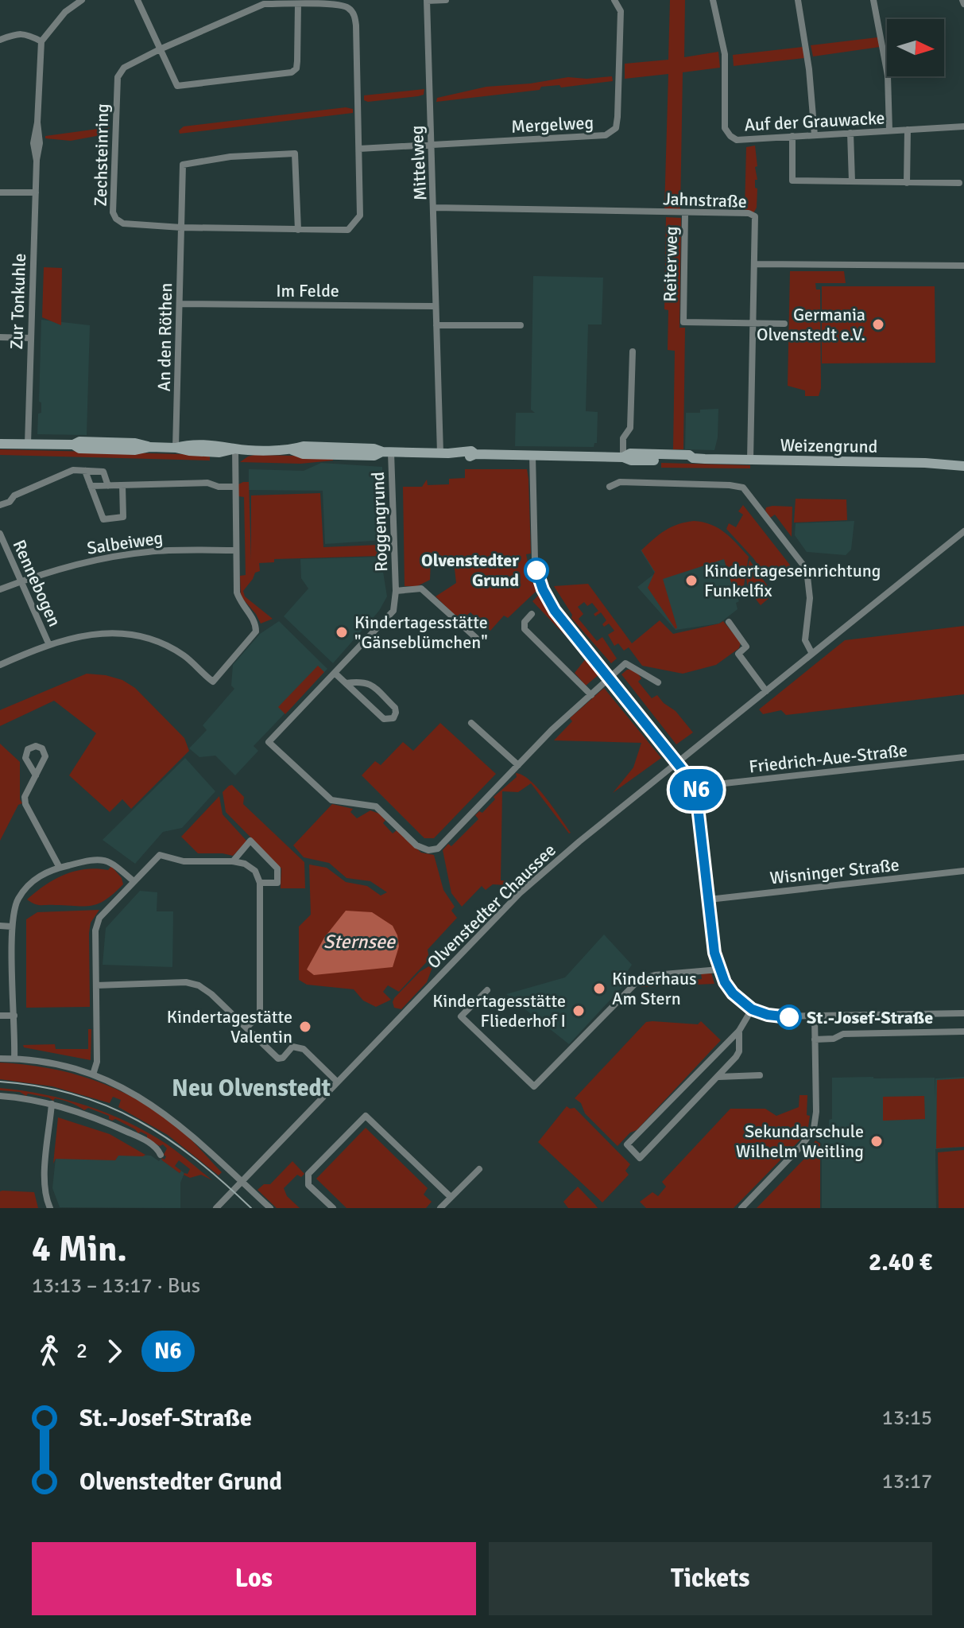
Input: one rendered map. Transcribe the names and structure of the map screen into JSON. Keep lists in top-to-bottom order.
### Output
{
  "streets": {
    "main road": ["Weizengrund"],
    "street": [
      "Auf der Grauwacke",
      "Mergelweg",
      "Zechsteinring",
      "Mittelweg",
      "Jahnstraße",
      "Reiterweg",
      "Im Felde",
      "Zur Tonkuhle",
      "An den Röthen",
      "Roggengrund",
      "Salbeiweg",
      "Rennebogen",
      "Friedrich-Aue-Straße",
      "Wisninger Straße",
      "Olvenstedter Chaussee"
    ]
  },
  "crossings": [
    ["Mergelweg", "Zechsteinring"],
    ["Mergelweg", "Mittelweg"],
    ["Zechsteinring", "An den Röthen"],
    ["Mittelweg", "Jahnstraße"],
    ["Mittelweg", "Im Felde"],
    ["Mittelweg", "Weizengrund"],
    ["Jahnstraße", "Reiterweg"],
    ["Im Felde", "An den Röthen"],
    ["Zur Tonkuhle", "Weizengrund"],
    ["An den Röthen", "Weizengrund"],
    ["Weizengrund", "Roggengrund"],
    ["Salbeiweg", "Rennebogen"]
  ],
  "districts": ["Neu Olvenstedt"],
  "water": ["Sternsee"],
  "places": [
    "Germania Olvenstedt e.V.",
    "Olvenstedter Grund",
    "Kindertageseinrichtung Funkelfix",
    "Kindertagesstätte \"Gänseblümchen\"",
    "Kinderhaus Am Stern",
    "Kindertagesstätte Fliederhof I",
    "St.-Josef-Straße",
    "Kindertagestätte Valentin",
    "Sekundarschule Wilhelm Weitling"
  ],
  "lines": ["bus line N6"],
  "north": "right",
  "page": {
    "on_map": "N6",
    "heading": ["4 Min.", "13:13 – 13:17 · Bus", "2.40 €"],
    "legs": ["2", "N6"],
    "list": [
      {
        "name": "St.-Josef-Straße",
        "value": "13:15"
      },
      {
        "name": "Olvenstedter Grund",
        "value": "13:17"
      }
    ],
    "buttons": ["Los", "Tickets"]
  }
}
